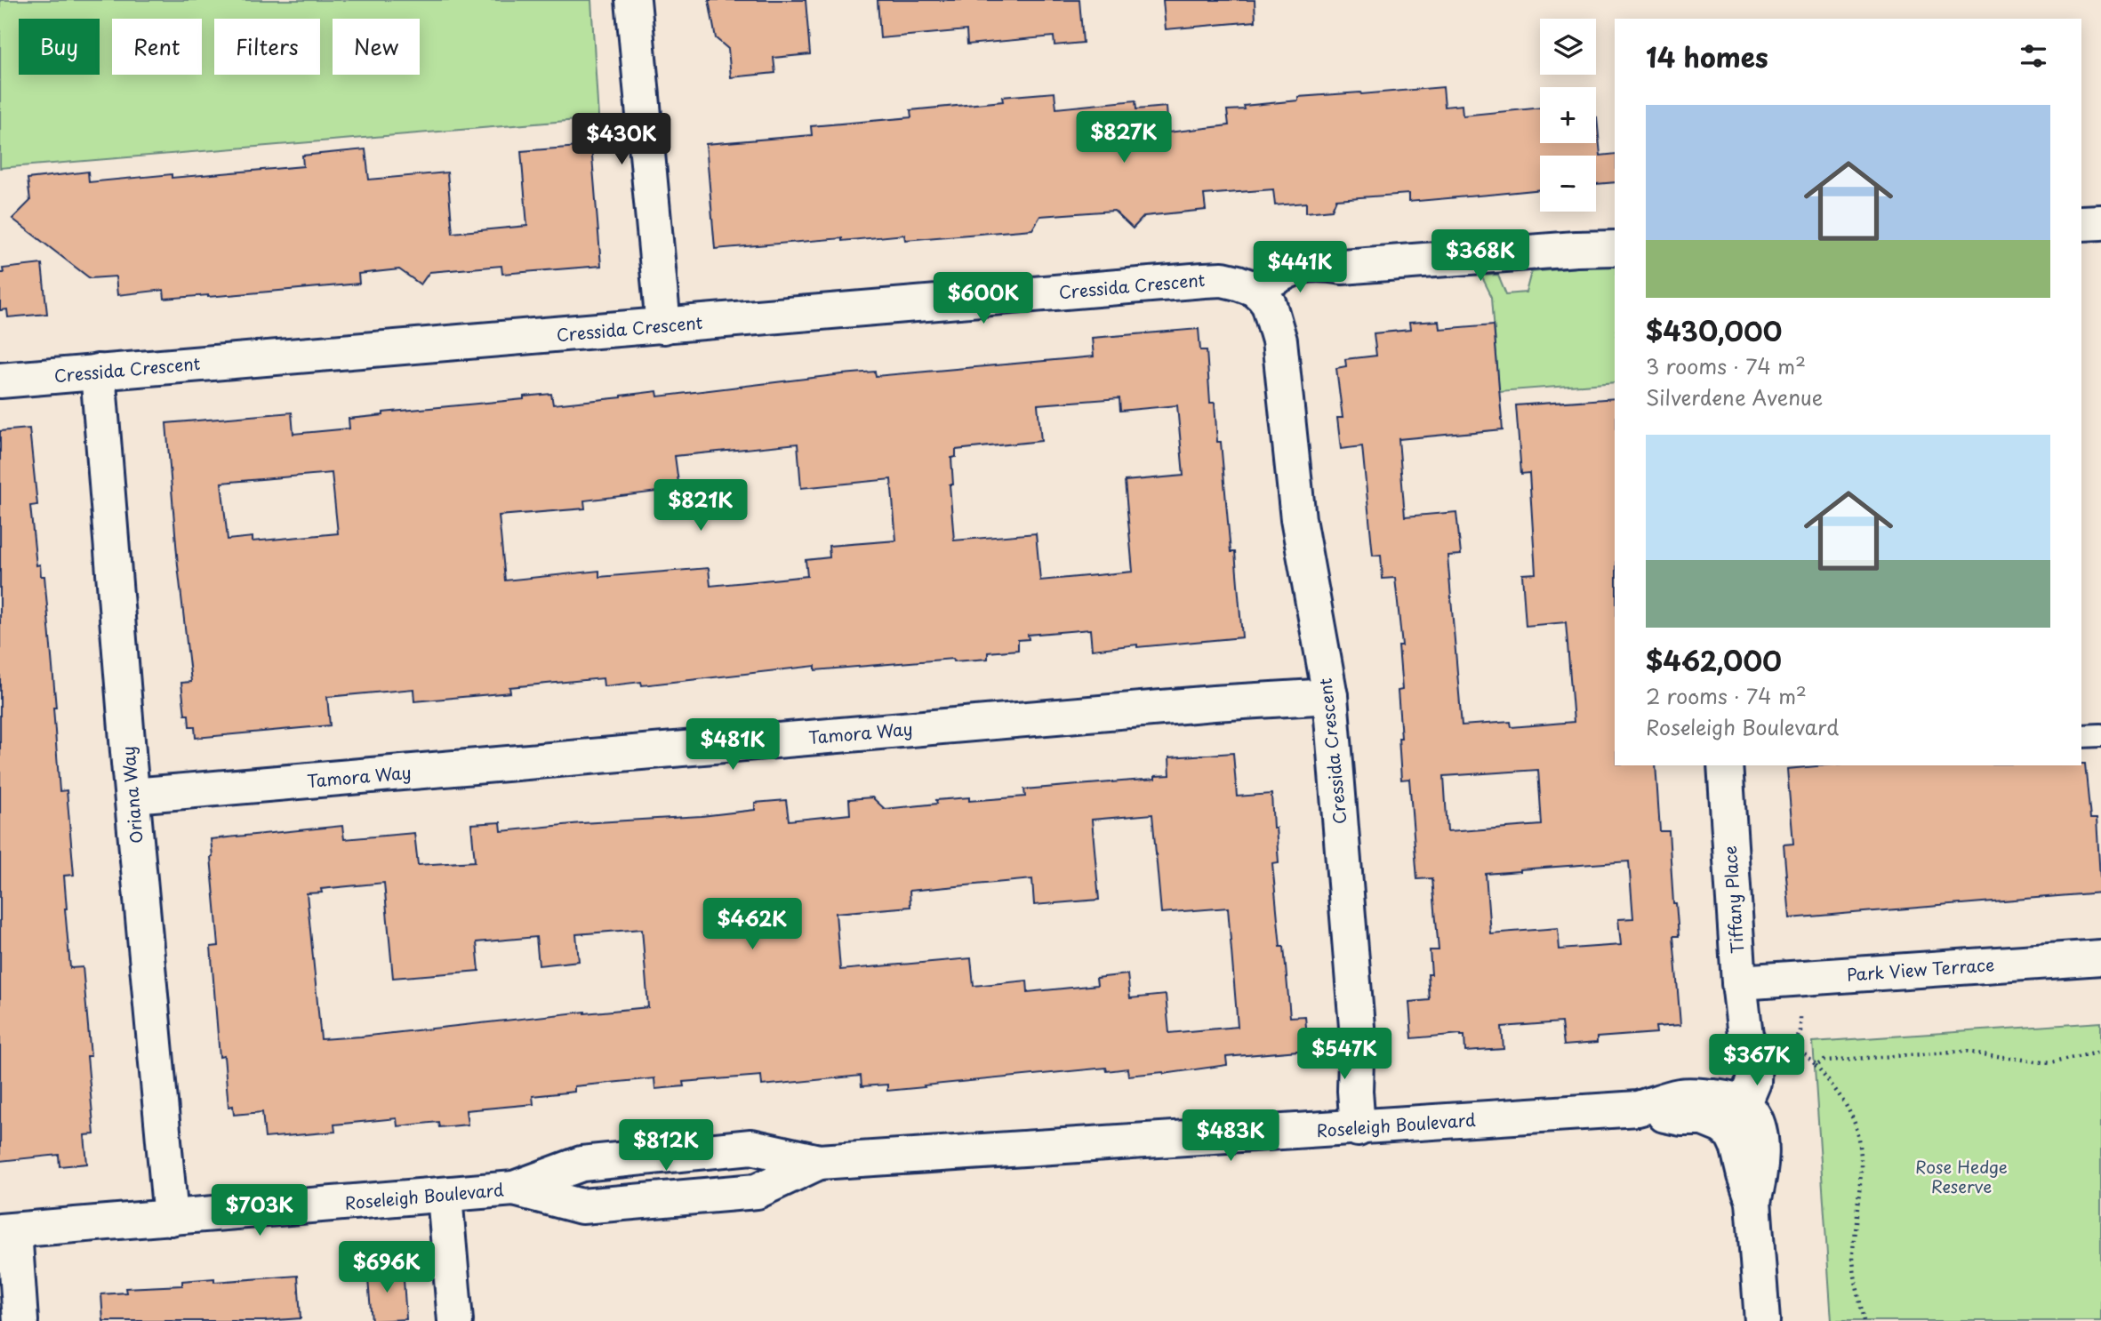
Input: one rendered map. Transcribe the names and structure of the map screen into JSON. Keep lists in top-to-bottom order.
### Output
{
  "streets": {
    "street": [
      "Cressida Crescent",
      "Tamora Way",
      "Oriana Way",
      "Tiffany Place",
      "Park View Terrace",
      "Roseleigh Boulevard"
    ]
  },
  "crossings": [
    ["Cressida Crescent", "Tamora Way"],
    ["Cressida Crescent", "Oriana Way"],
    ["Cressida Crescent", "Roseleigh Boulevard"],
    ["Tamora Way", "Oriana Way"],
    ["Oriana Way", "Roseleigh Boulevard"],
    ["Tiffany Place", "Park View Terrace"],
    ["Tiffany Place", "Roseleigh Boulevard"]
  ],
  "parks": ["Rose Hedge Reserve"],
  "page": {
    "map_buttons": ["+", "−"],
    "chip": [
      "Buy",
      "Rent",
      "Filters",
      "New"
    ],
    "heading": "14 homes",
    "list": [
      {
        "name": "$430,000",
        "note": "3 rooms · 74 m² · Silverdene Avenue"
      },
      {
        "name": "$462,000",
        "note": "2 rooms · 74 m² · Roseleigh Boulevard"
      }
    ],
    "price": [
      "$827K",
      "$430K",
      "$368K",
      "$441K",
      "$600K",
      "$821K",
      "$481K",
      "$462K",
      "$547K",
      "$367K",
      "$483K",
      "$812K",
      "$703K",
      "$696K"
    ]
  }
}
